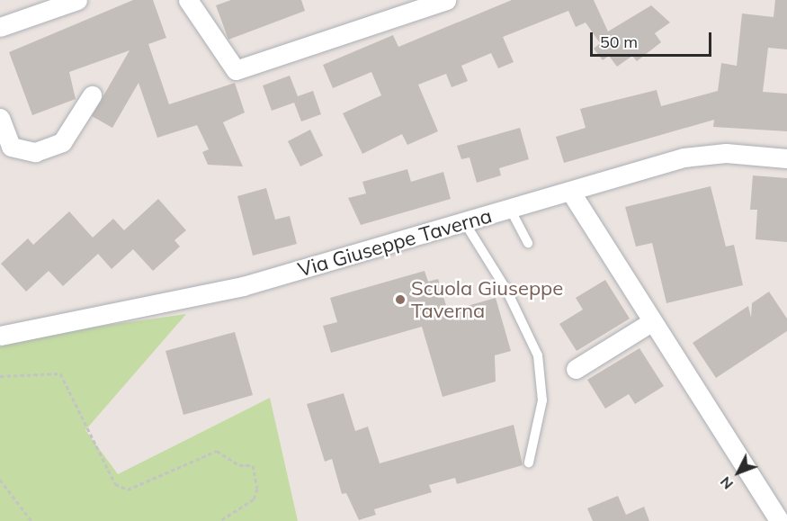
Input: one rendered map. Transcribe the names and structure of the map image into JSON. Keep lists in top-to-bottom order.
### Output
{
  "streets": {
    "street": ["Via Giuseppe Taverna"]
  },
  "places": ["Scuola Giuseppe Taverna"],
  "scale_bar": "50 m",
  "north": "bottom left"
}
